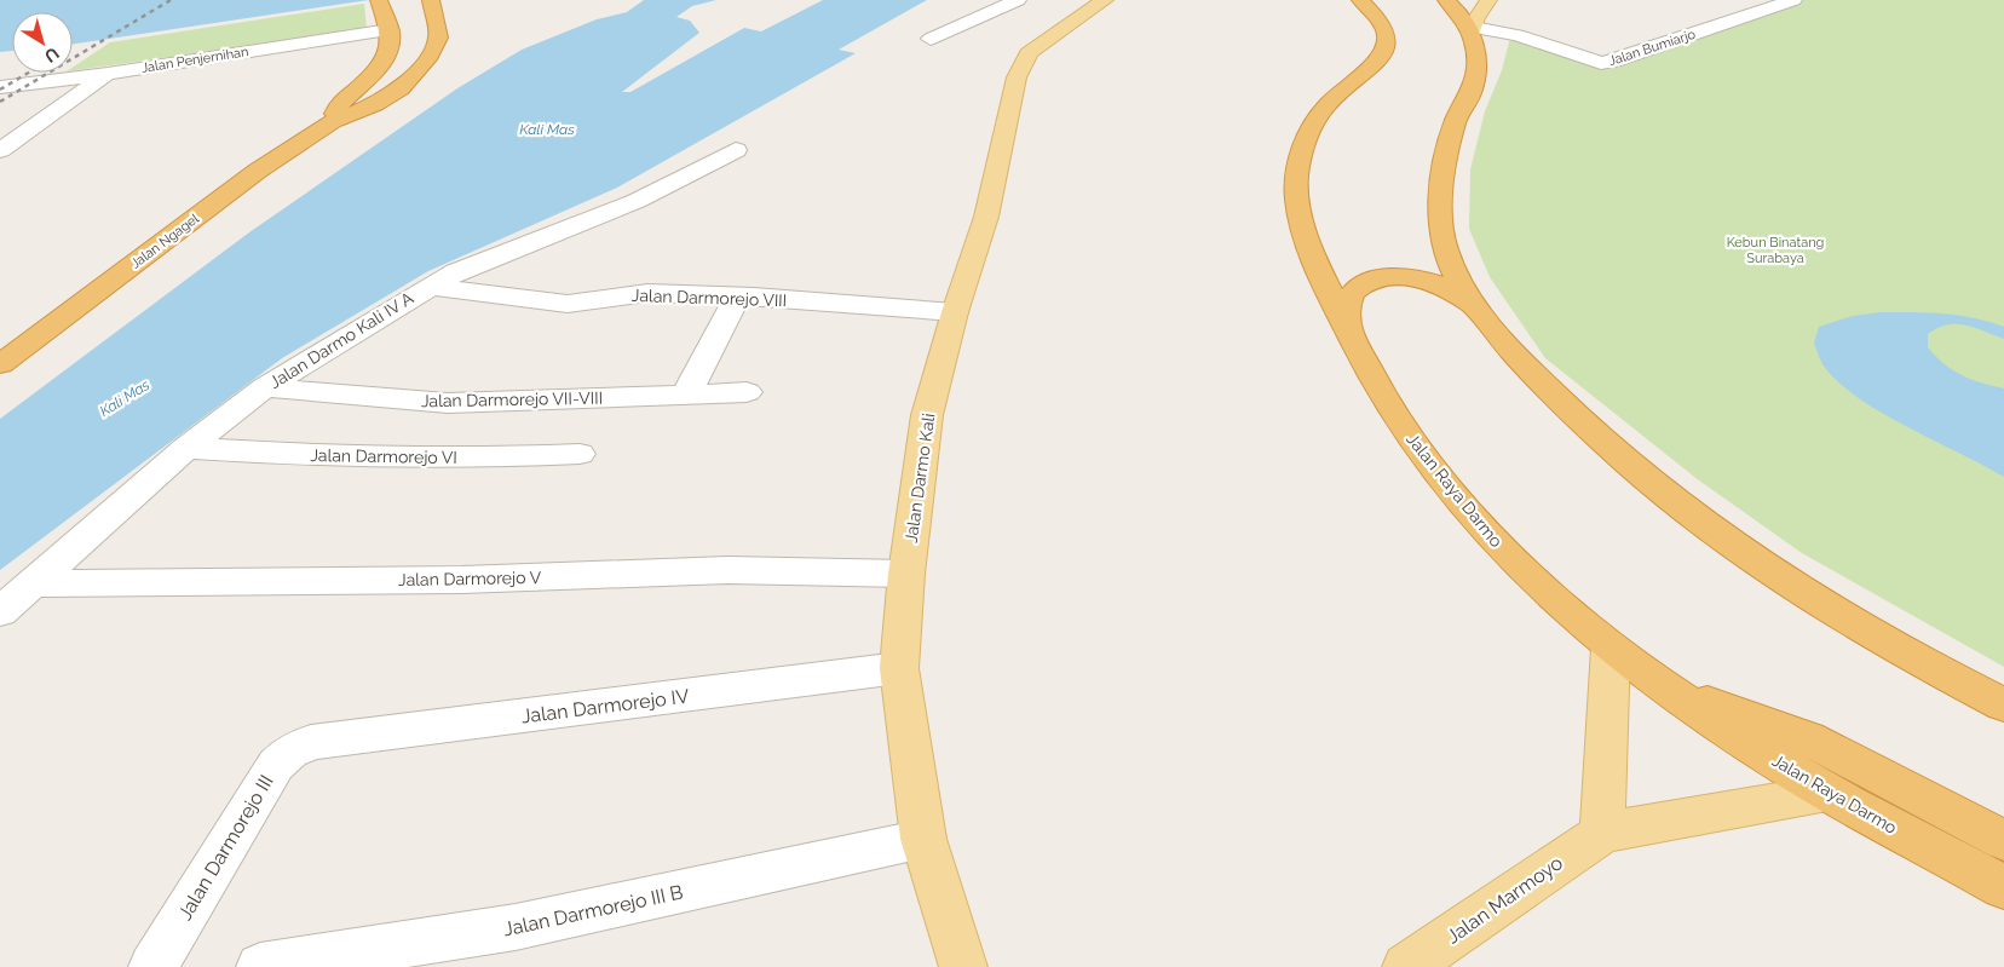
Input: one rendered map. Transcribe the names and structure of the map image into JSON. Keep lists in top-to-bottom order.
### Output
{
  "streets": {
    "highway": ["Jalan Ngagel", "Jalan Raya Darmo"],
    "main road": ["Jalan Darmo Kali", "Jalan Marmoyo"],
    "street": [
      "Jalan Bumiarjo",
      "Jalan Penjernihan",
      "Jalan Darmorejo VIII",
      "Jalan Darmo Kali IV A",
      "Jalan Darmorejo VII-VIII",
      "Jalan Darmorejo VI",
      "Jalan Darmorejo V",
      "Jalan Darmorejo IV",
      "Jalan Darmorejo III",
      "Jalan Darmorejo III B"
    ]
  },
  "crossings": [
    ["Jalan Penjernihan", "Jalan Ngagel"],
    ["Jalan Darmorejo VIII", "Jalan Darmo Kali IV A"],
    ["Jalan Darmorejo VIII", "Jalan Darmo Kali"],
    ["Jalan Darmo Kali IV A", "Jalan Darmorejo VII-VIII"],
    ["Jalan Darmo Kali IV A", "Jalan Darmorejo VI"],
    ["Jalan Darmo Kali IV A", "Jalan Darmorejo V"],
    ["Jalan Darmo Kali", "Jalan Darmorejo V"],
    ["Jalan Darmo Kali", "Jalan Darmorejo IV"],
    ["Jalan Darmo Kali", "Jalan Darmorejo III B"],
    ["Jalan Raya Darmo", "Jalan Marmoyo"],
    ["Jalan Darmorejo IV", "Jalan Darmorejo III"]
  ],
  "water": ["Kali Mas"],
  "parks": ["Kebun Binatang Surabaya"],
  "north": "bottom right"
}
